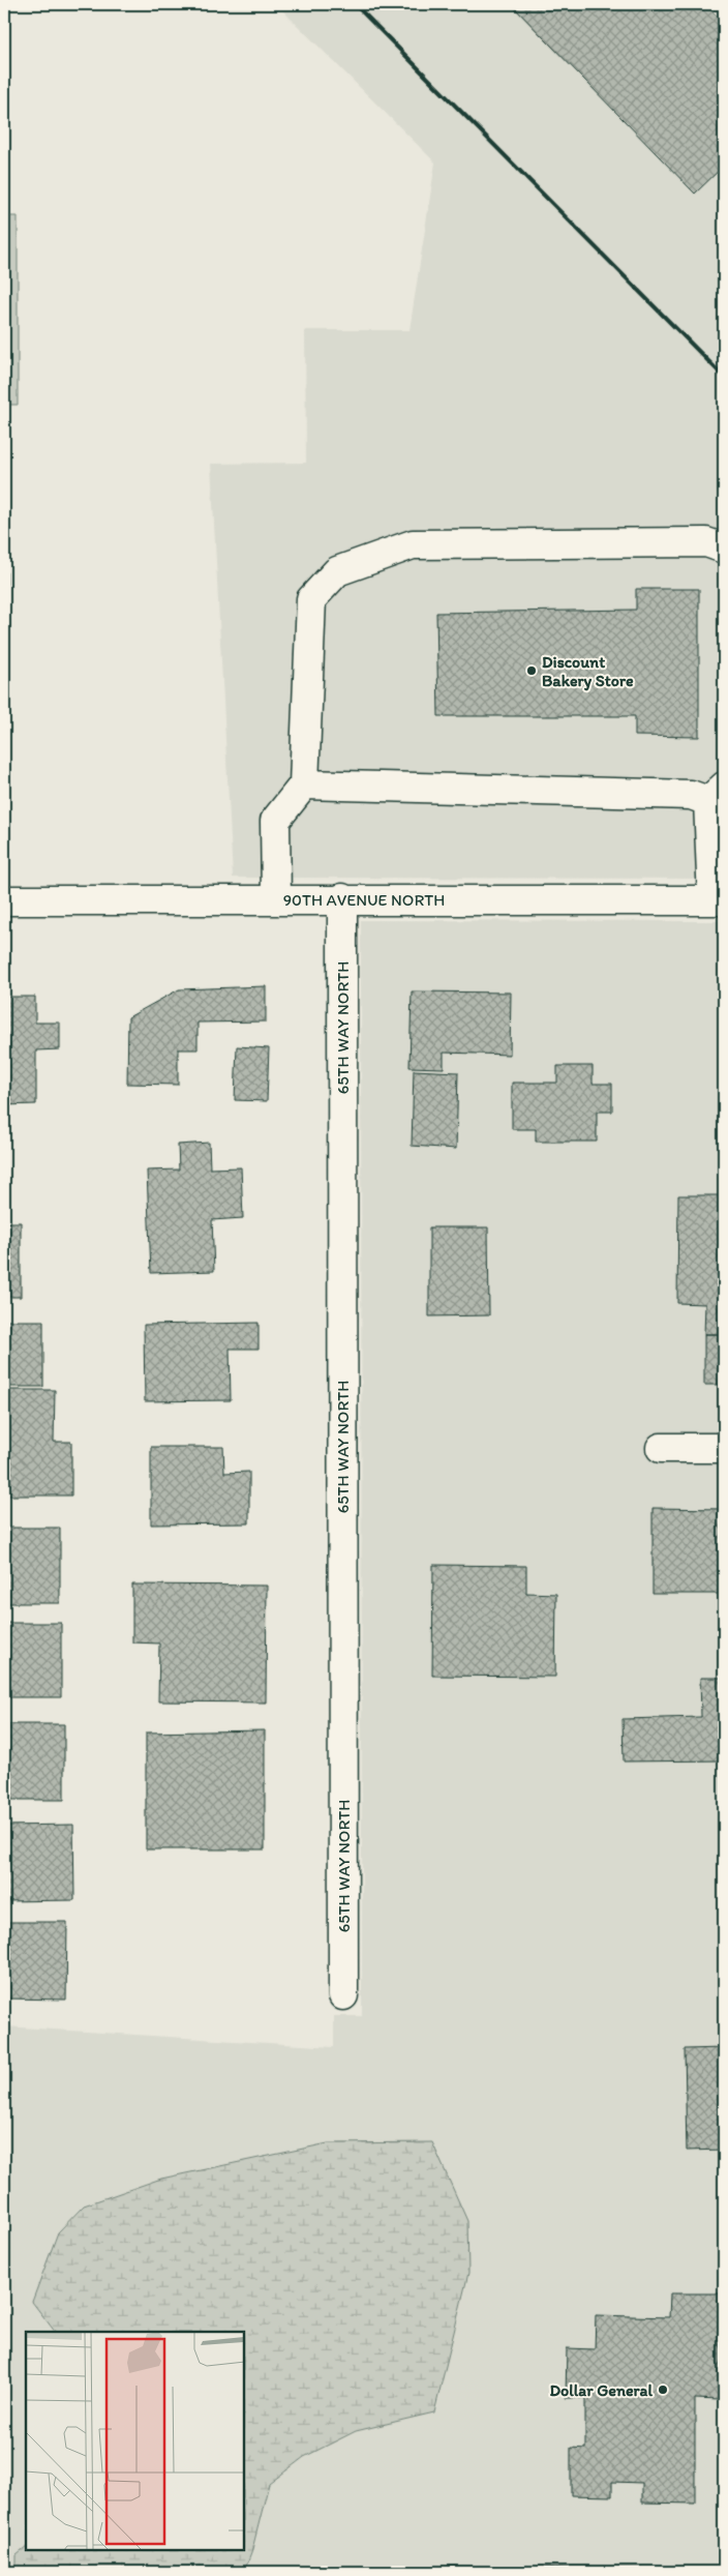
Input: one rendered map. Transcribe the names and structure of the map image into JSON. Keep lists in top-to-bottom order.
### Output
{
  "streets": {
    "street": ["90TH AVENUE NORTH", "65TH WAY NORTH"]
  },
  "crossings": [
    ["90TH AVENUE NORTH", "65TH WAY NORTH"]
  ],
  "places": ["Discount Bakery Store", "Dollar General"]
}
